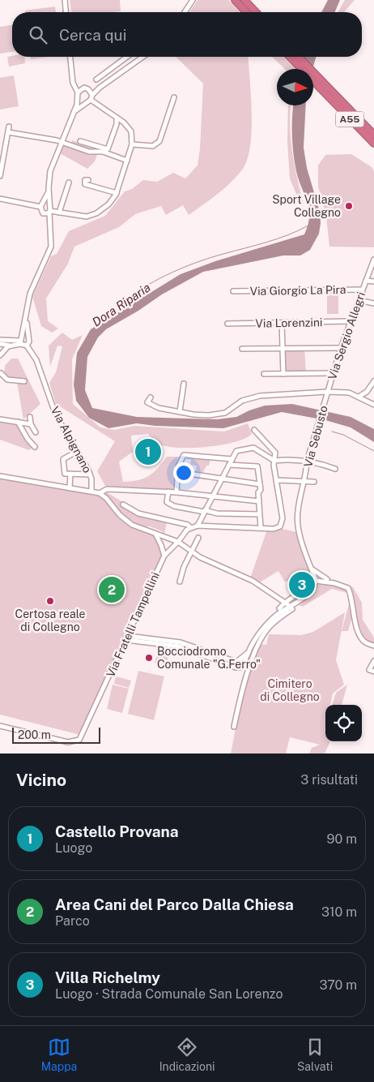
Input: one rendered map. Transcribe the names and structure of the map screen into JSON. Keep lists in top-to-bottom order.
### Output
{
  "streets": {
    "highway": ["A55"],
    "street": [
      "Via Giorgio La Pira",
      "Via Lorenzini",
      "Via Sergio Allegri",
      "Via Sebusto",
      "Via Alpignano",
      "Via Fratelli Tampellini"
    ]
  },
  "crossings": [
    ["Via Giorgio La Pira", "Via Sergio Allegri"],
    ["Via Lorenzini", "Via Sergio Allegri"],
    ["Via Sergio Allegri", "Via Sebusto"]
  ],
  "water": ["Dora Riparia"],
  "parks": ["Cimitero di Collegno"],
  "places": ["Sport Village Collegno", "Certosa reale di Collegno", "Bocciodromo Comunale \"G.Ferro\""],
  "scale_bar": "200 m",
  "north": "right",
  "page": {
    "search": "Cerca qui",
    "pins": ["1", "3", "2"],
    "scale": "200 m",
    "heading": ["Vicino", "3 risultati"],
    "list": [
      {
        "mark": "1",
        "name": "Castello Provana",
        "note": "Luogo",
        "value": "90 m"
      },
      {
        "mark": "2",
        "name": "Area Cani del Parco Dalla Chiesa",
        "note": "Parco",
        "value": "310 m"
      },
      {
        "mark": "3",
        "name": "Villa Richelmy",
        "note": "Luogo · Strada Comunale San Lorenzo",
        "value": "370 m"
      }
    ],
    "nav": ["Mappa", "Indicazioni", "Salvati"]
  }
}
